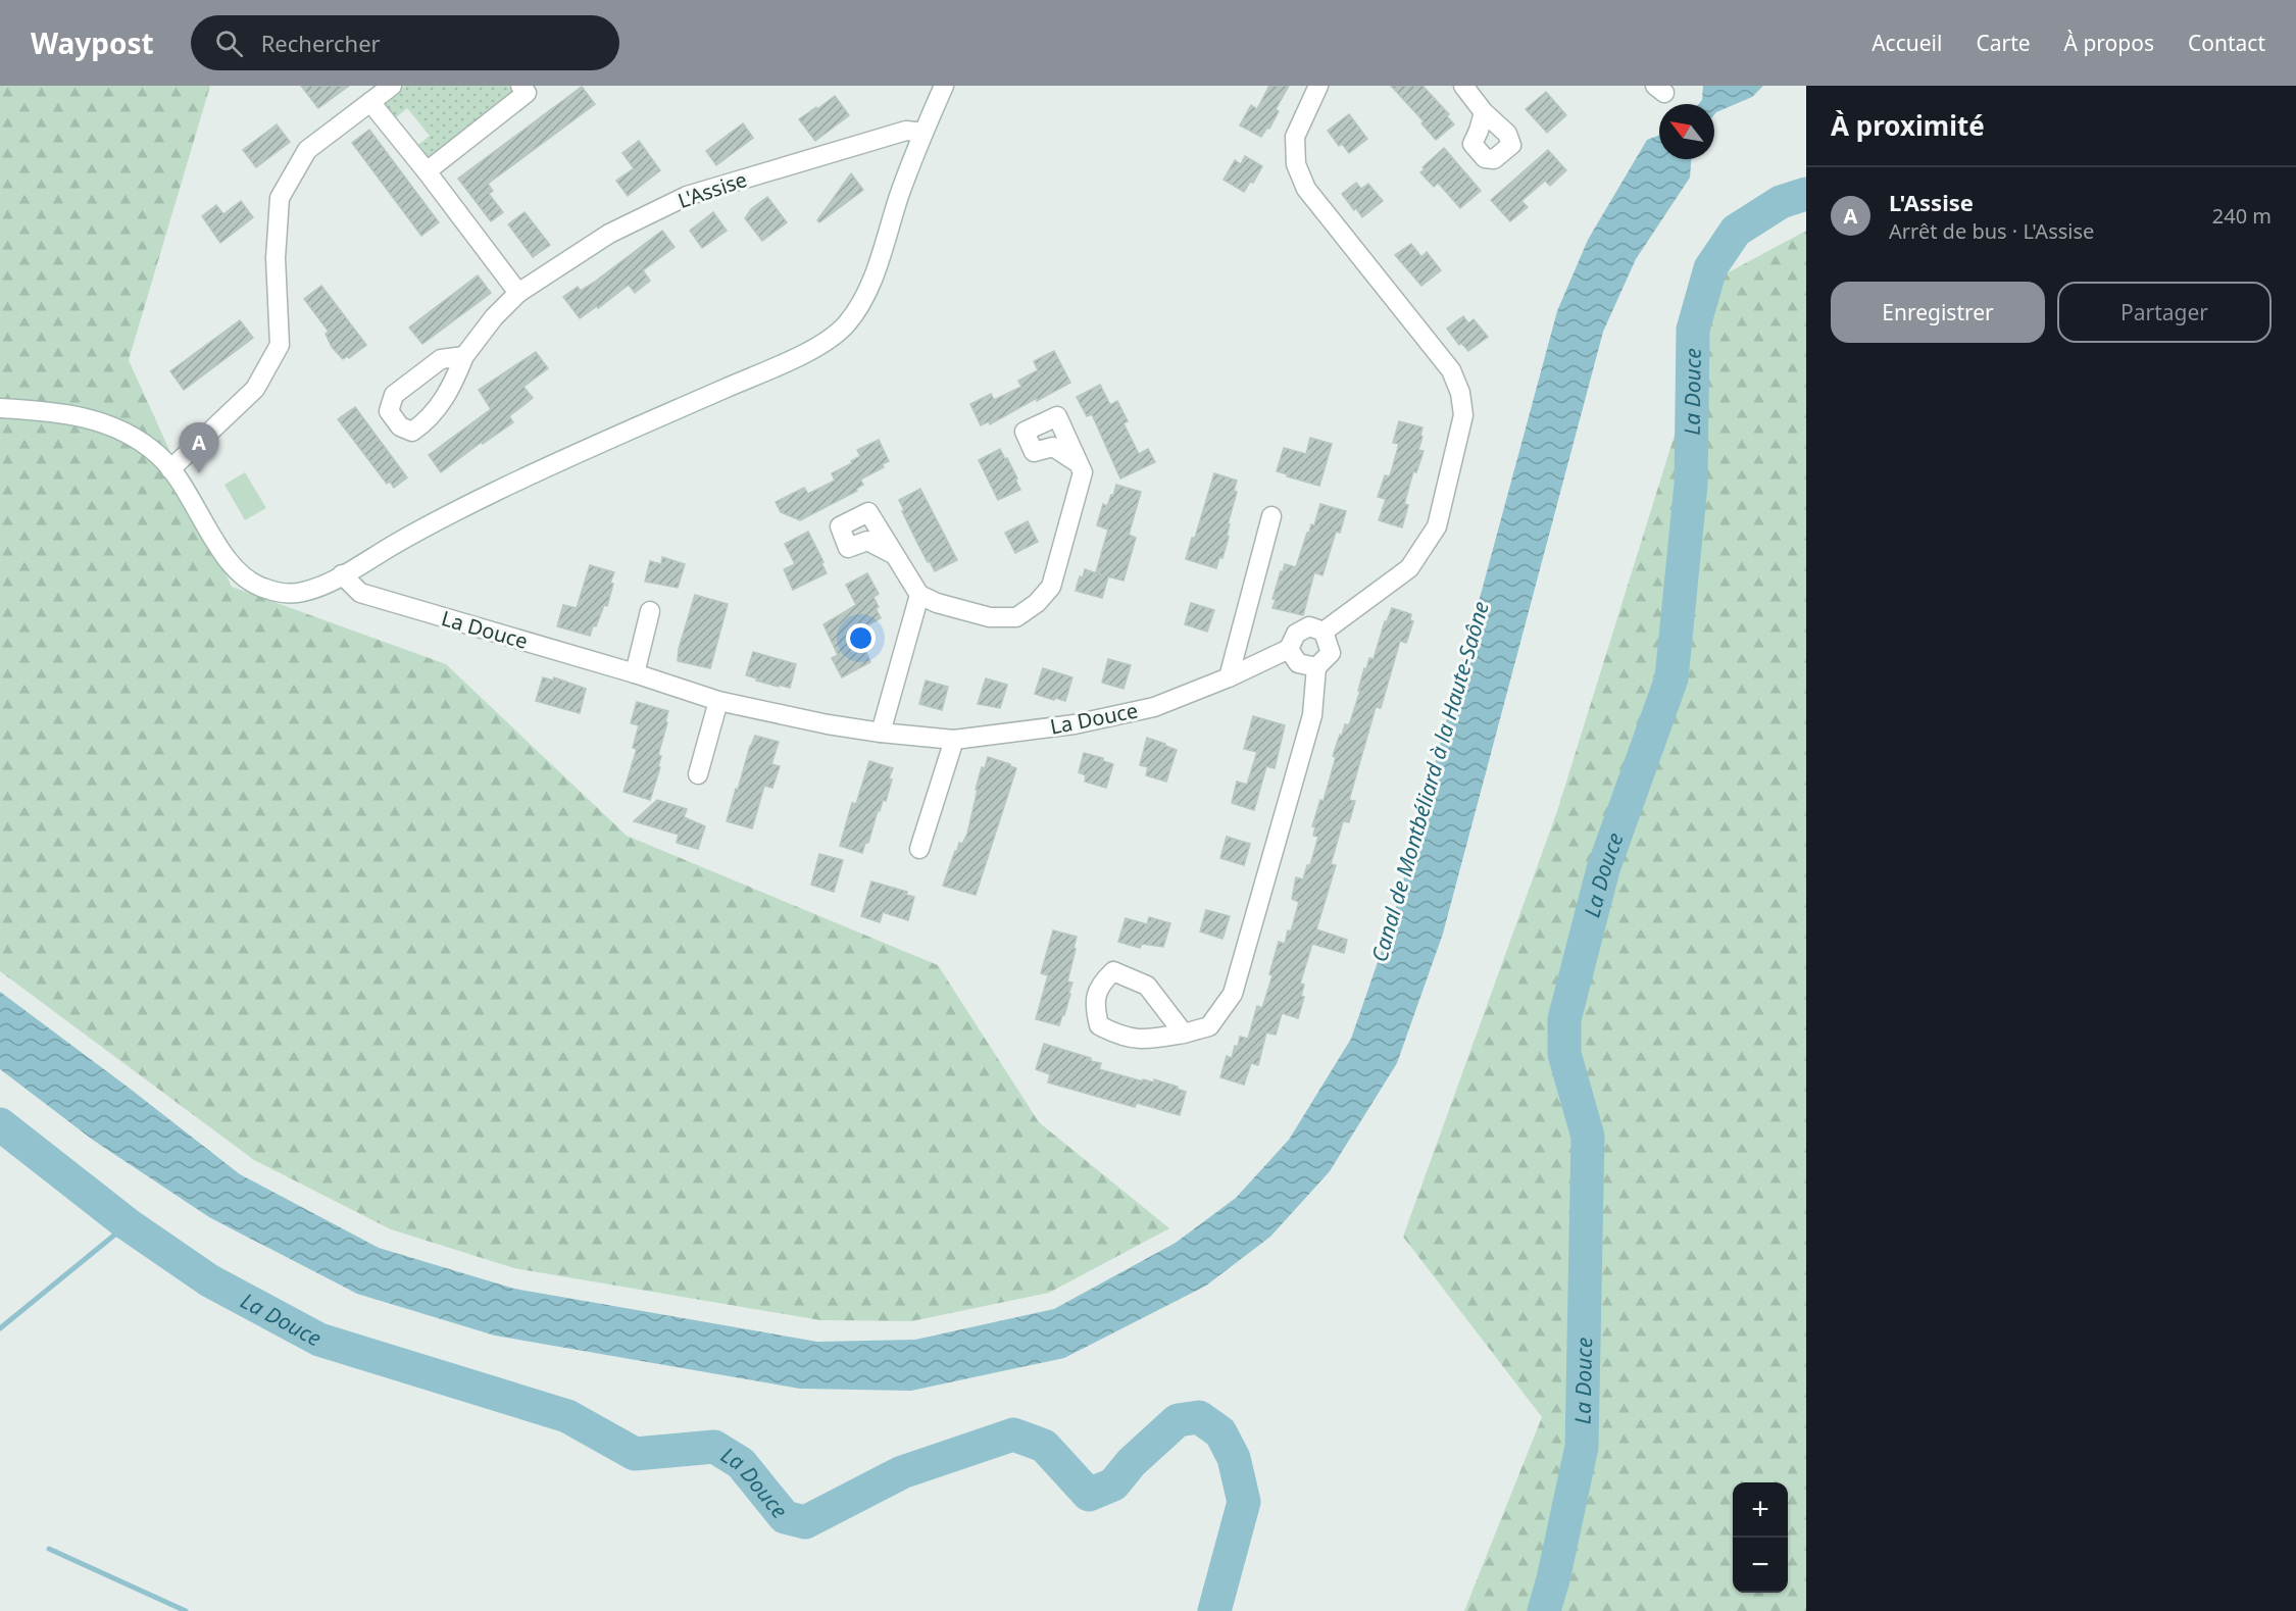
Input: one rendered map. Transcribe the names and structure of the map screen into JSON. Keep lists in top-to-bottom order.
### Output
{
  "streets": {
    "street": ["L'Assise", "La Douce"]
  },
  "water": ["La Douce", "Canal de Montbéliard à la Haute-Saône"],
  "north": "top left",
  "page": {
    "header": "Waypost",
    "search": "Rechercher",
    "nav": [
      "Accueil",
      "Carte",
      "À propos",
      "Contact"
    ],
    "heading": "À proximité",
    "list": [
      {
        "mark": "A",
        "name": "L'Assise",
        "note": "Arrêt de bus · L'Assise",
        "value": "240 m"
      }
    ],
    "buttons": ["Enregistrer", "Partager"],
    "pins": "A",
    "map_buttons": ["+", "−"]
  }
}
